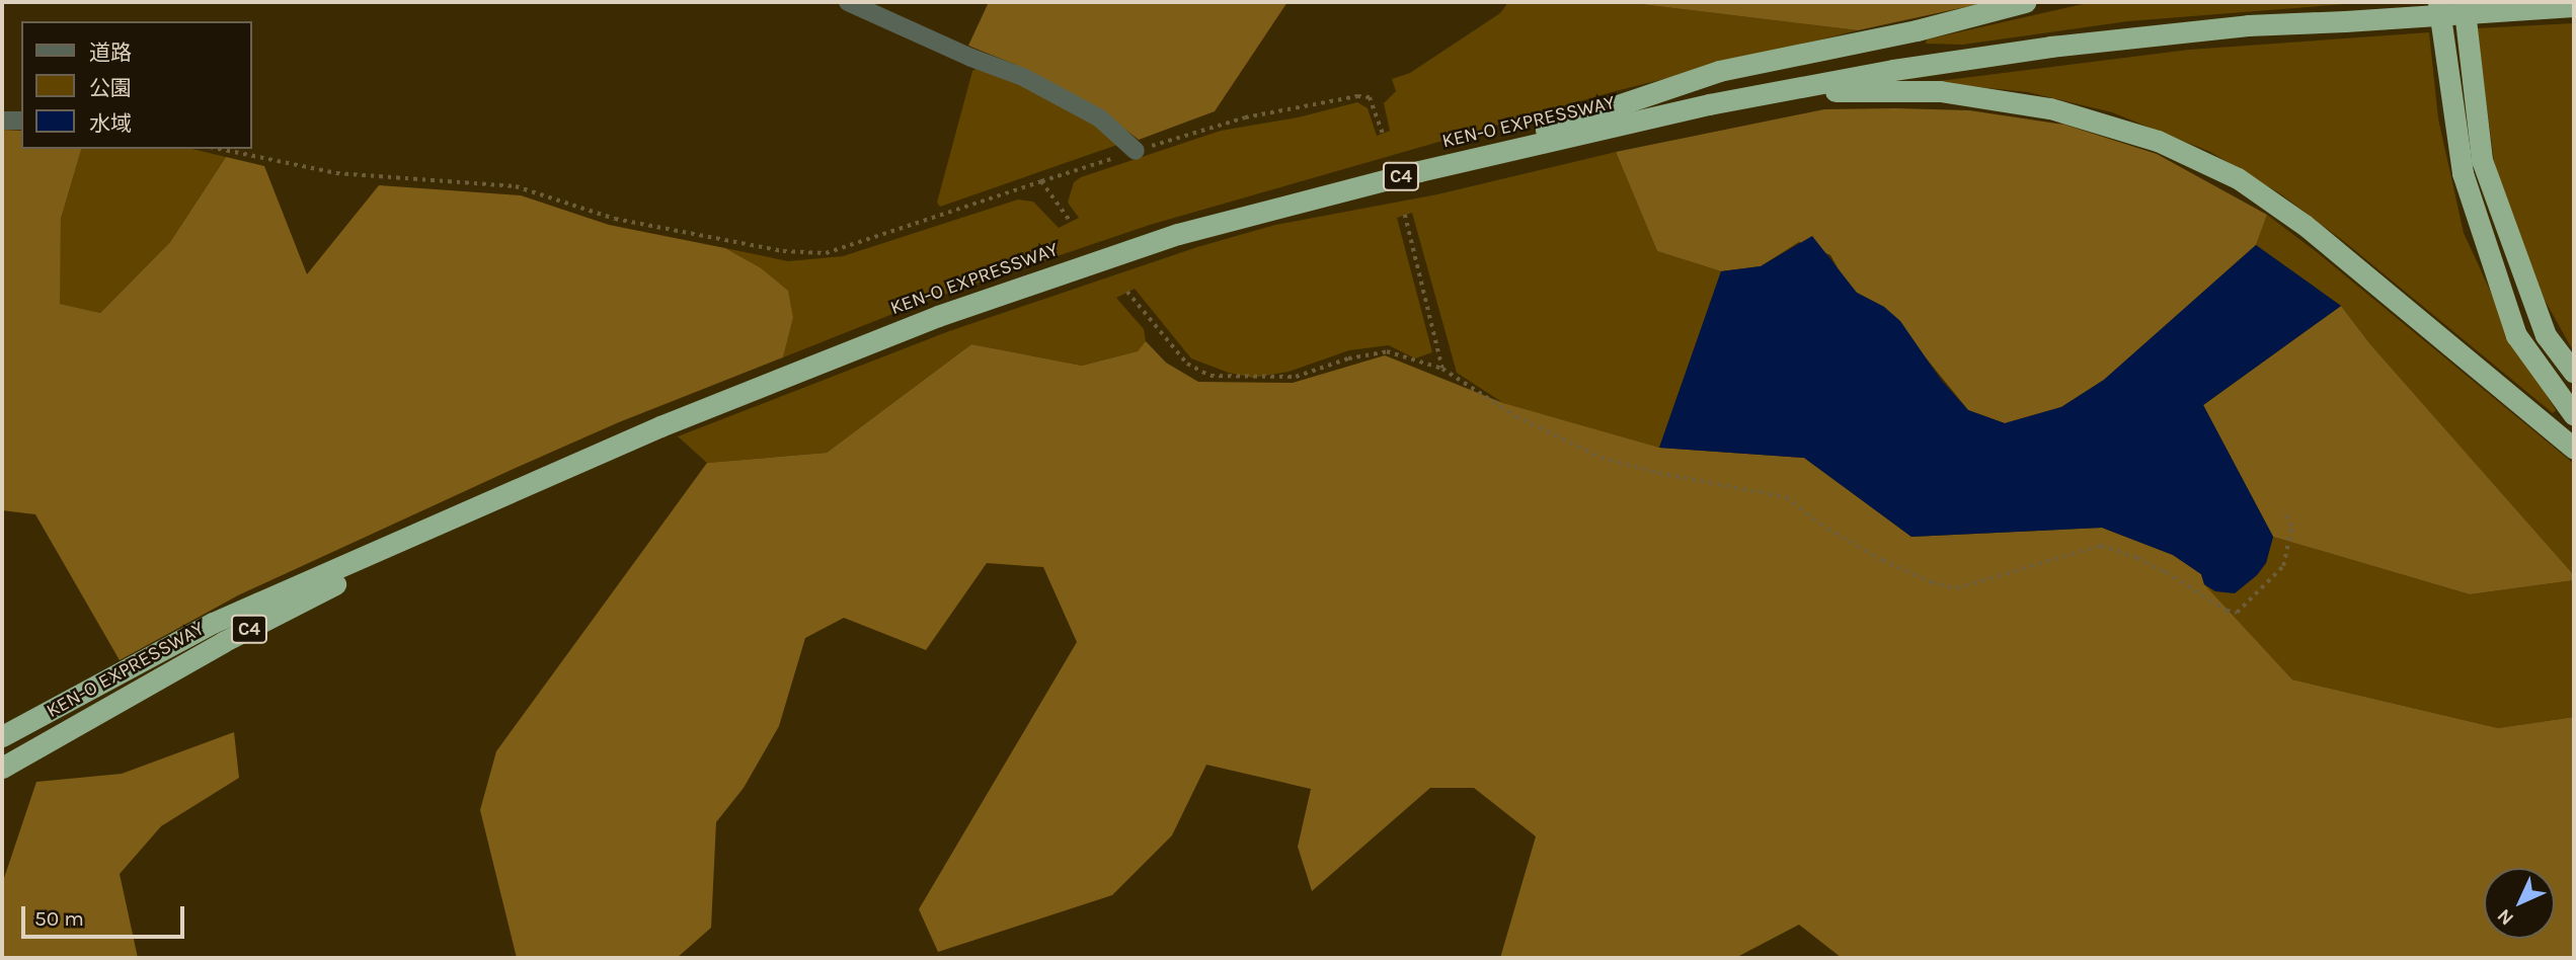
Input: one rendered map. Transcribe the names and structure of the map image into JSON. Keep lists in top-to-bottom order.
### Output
{
  "streets": {
    "highway": ["KEN-O EXPRESSWAY", "C4"]
  },
  "legend": ["道路", "公園", "水域"],
  "scale_bar": "50 m",
  "north": "bottom left"
}
